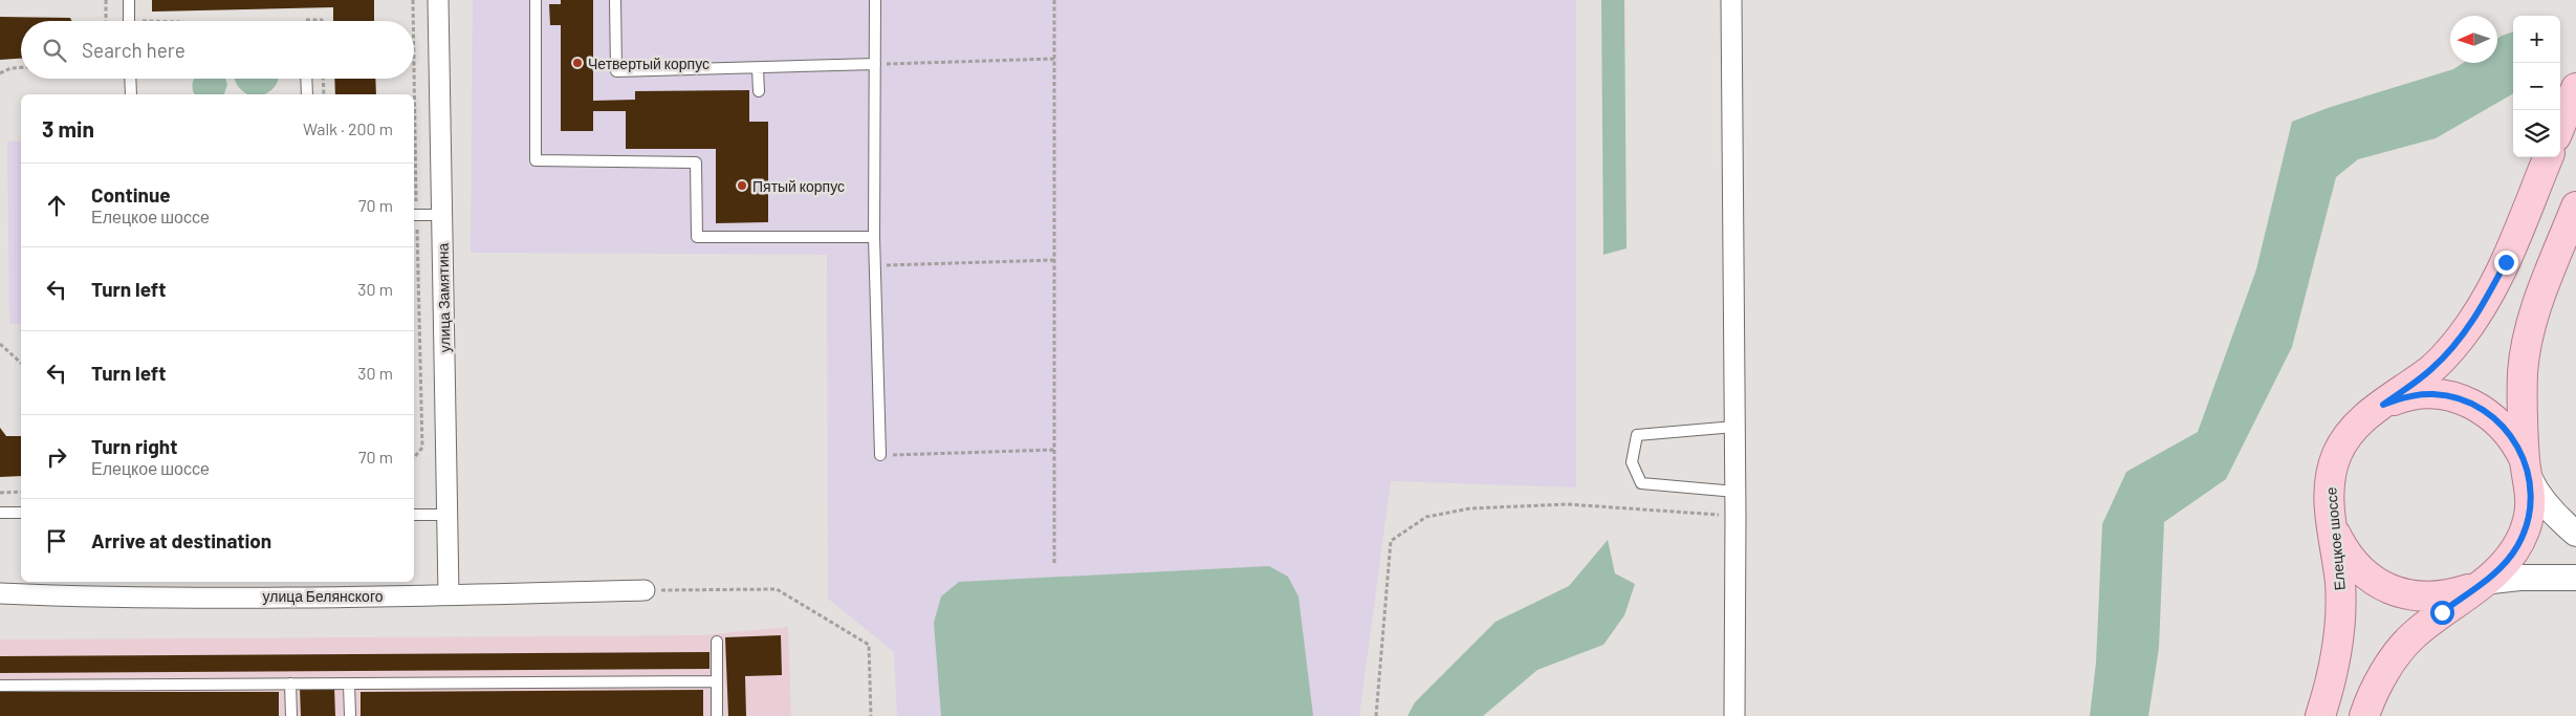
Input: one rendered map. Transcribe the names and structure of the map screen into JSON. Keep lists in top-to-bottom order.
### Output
{
  "streets": {
    "main road": ["Елецкое шоссе"],
    "street": ["улица Замятина", "улица Белянского"]
  },
  "crossings": [
    ["улица Замятина", "улица Белянского"]
  ],
  "places": ["Четвертый корпус", "Пятый корпус"],
  "north": "left",
  "page": {
    "map_buttons": ["+", "−"],
    "search": "Search here",
    "heading": ["3 min", "Walk · 200 m"],
    "list": [
      ["Continue", "Елецкое шоссе", "70 m"],
      ["Turn left", "30 m"],
      ["Turn left", "30 m"],
      ["Turn right", "Елецкое шоссе", "70 m"],
      "Arrive at destination"
    ]
  }
}
